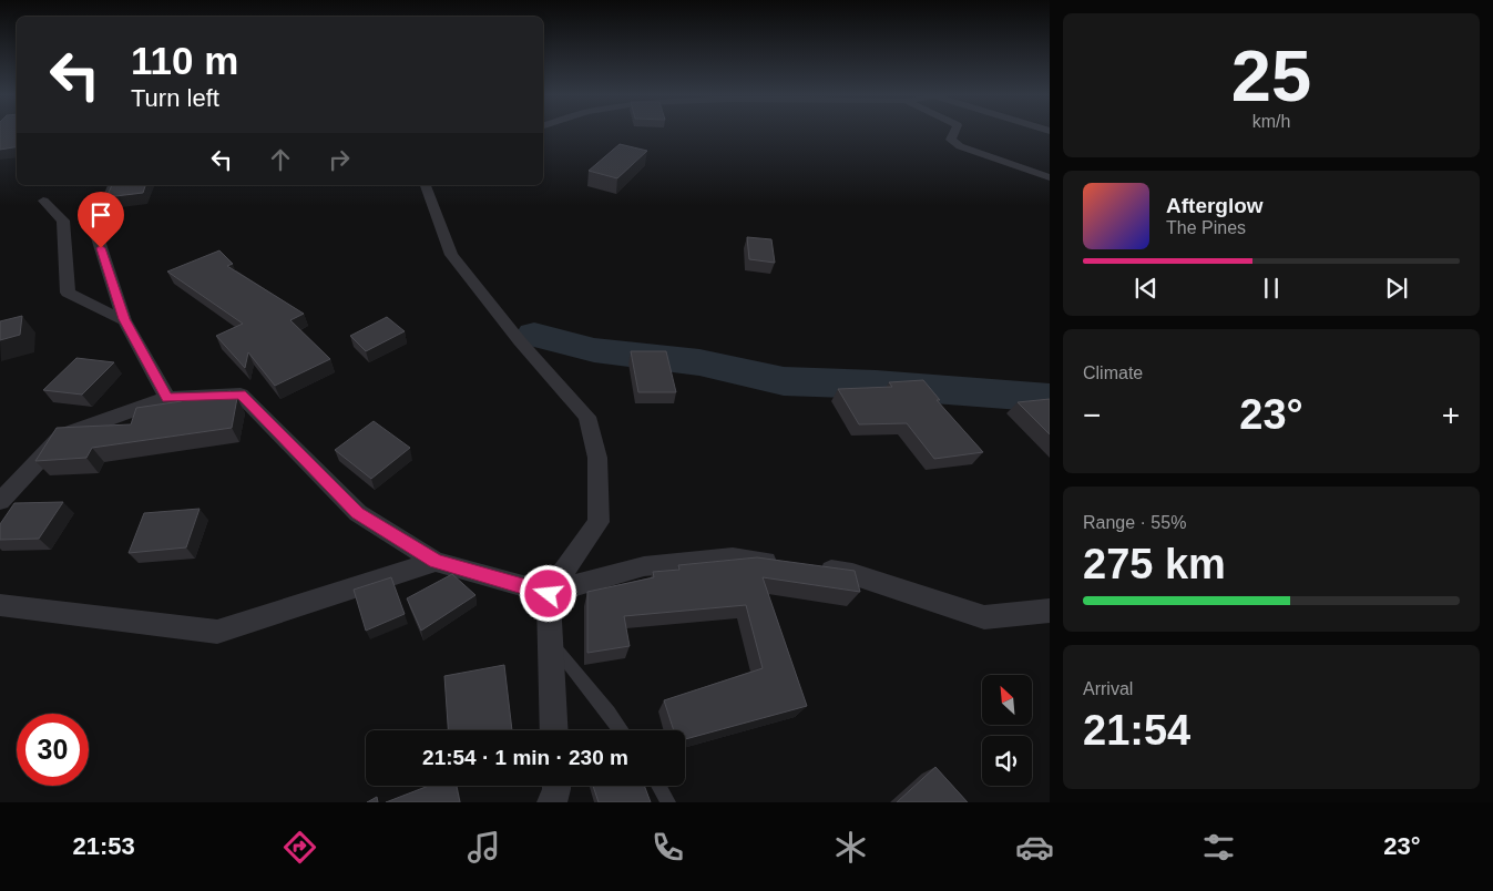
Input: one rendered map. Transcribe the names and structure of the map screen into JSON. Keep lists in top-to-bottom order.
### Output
{
  "north": "top left",
  "page": {
    "tile": [
      ["25", "km/h"],
      "Climate",
      ["Range · 55%", "275 km"],
      ["Arrival", "21:54"]
    ],
    "turn": ["110 m", "Turn left"],
    "song": ["Afterglow", "The Pines"],
    "heat": ["−", "23°", "+"],
    "limit": "30",
    "trip": "21:54 · 1 min · 230 m",
    "tabs": ["21:53", "23°"]
  }
}
